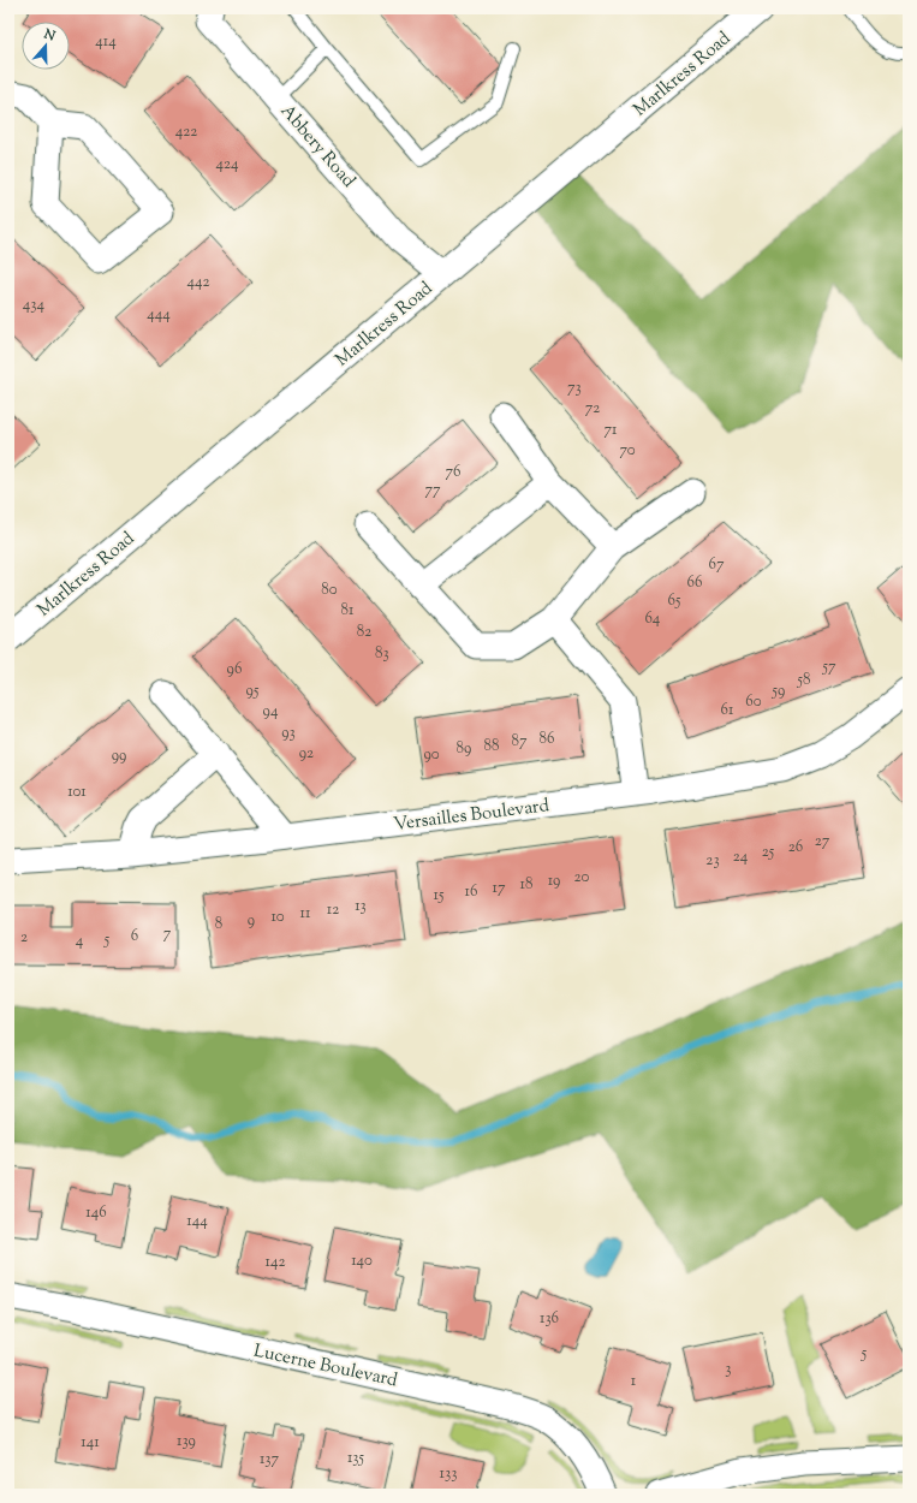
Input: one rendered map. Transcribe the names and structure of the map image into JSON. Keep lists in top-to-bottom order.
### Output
{
  "streets": {
    "street": [
      "Marlkress Road",
      "Abbery Road",
      "Versailles Boulevard",
      "Lucerne Boulevard"
    ]
  },
  "crossings": [
    ["Marlkress Road", "Abbery Road"]
  ],
  "house_numbers": [
    "414",
    "422",
    "424",
    "442",
    "434",
    "444",
    "73",
    "72",
    "71",
    "70",
    "76",
    "77",
    "67",
    "66",
    "80",
    "65",
    "81",
    "64",
    "82",
    "83",
    "57",
    "96",
    "58",
    "95",
    "59",
    "60",
    "61",
    "94",
    "93",
    "86",
    "87",
    "88",
    "89",
    "92",
    "90",
    "99",
    "101",
    "27",
    "26",
    "25",
    "24",
    "23",
    "20",
    "19",
    "18",
    "17",
    "16",
    "15",
    "13",
    "12",
    "11",
    "10",
    "9",
    "8",
    "7",
    "6",
    "2",
    "5",
    "4",
    "146",
    "144",
    "140",
    "142",
    "136",
    "5",
    "3",
    "1",
    "139",
    "141",
    "135",
    "137",
    "133"
  ],
  "north": "top"
}
